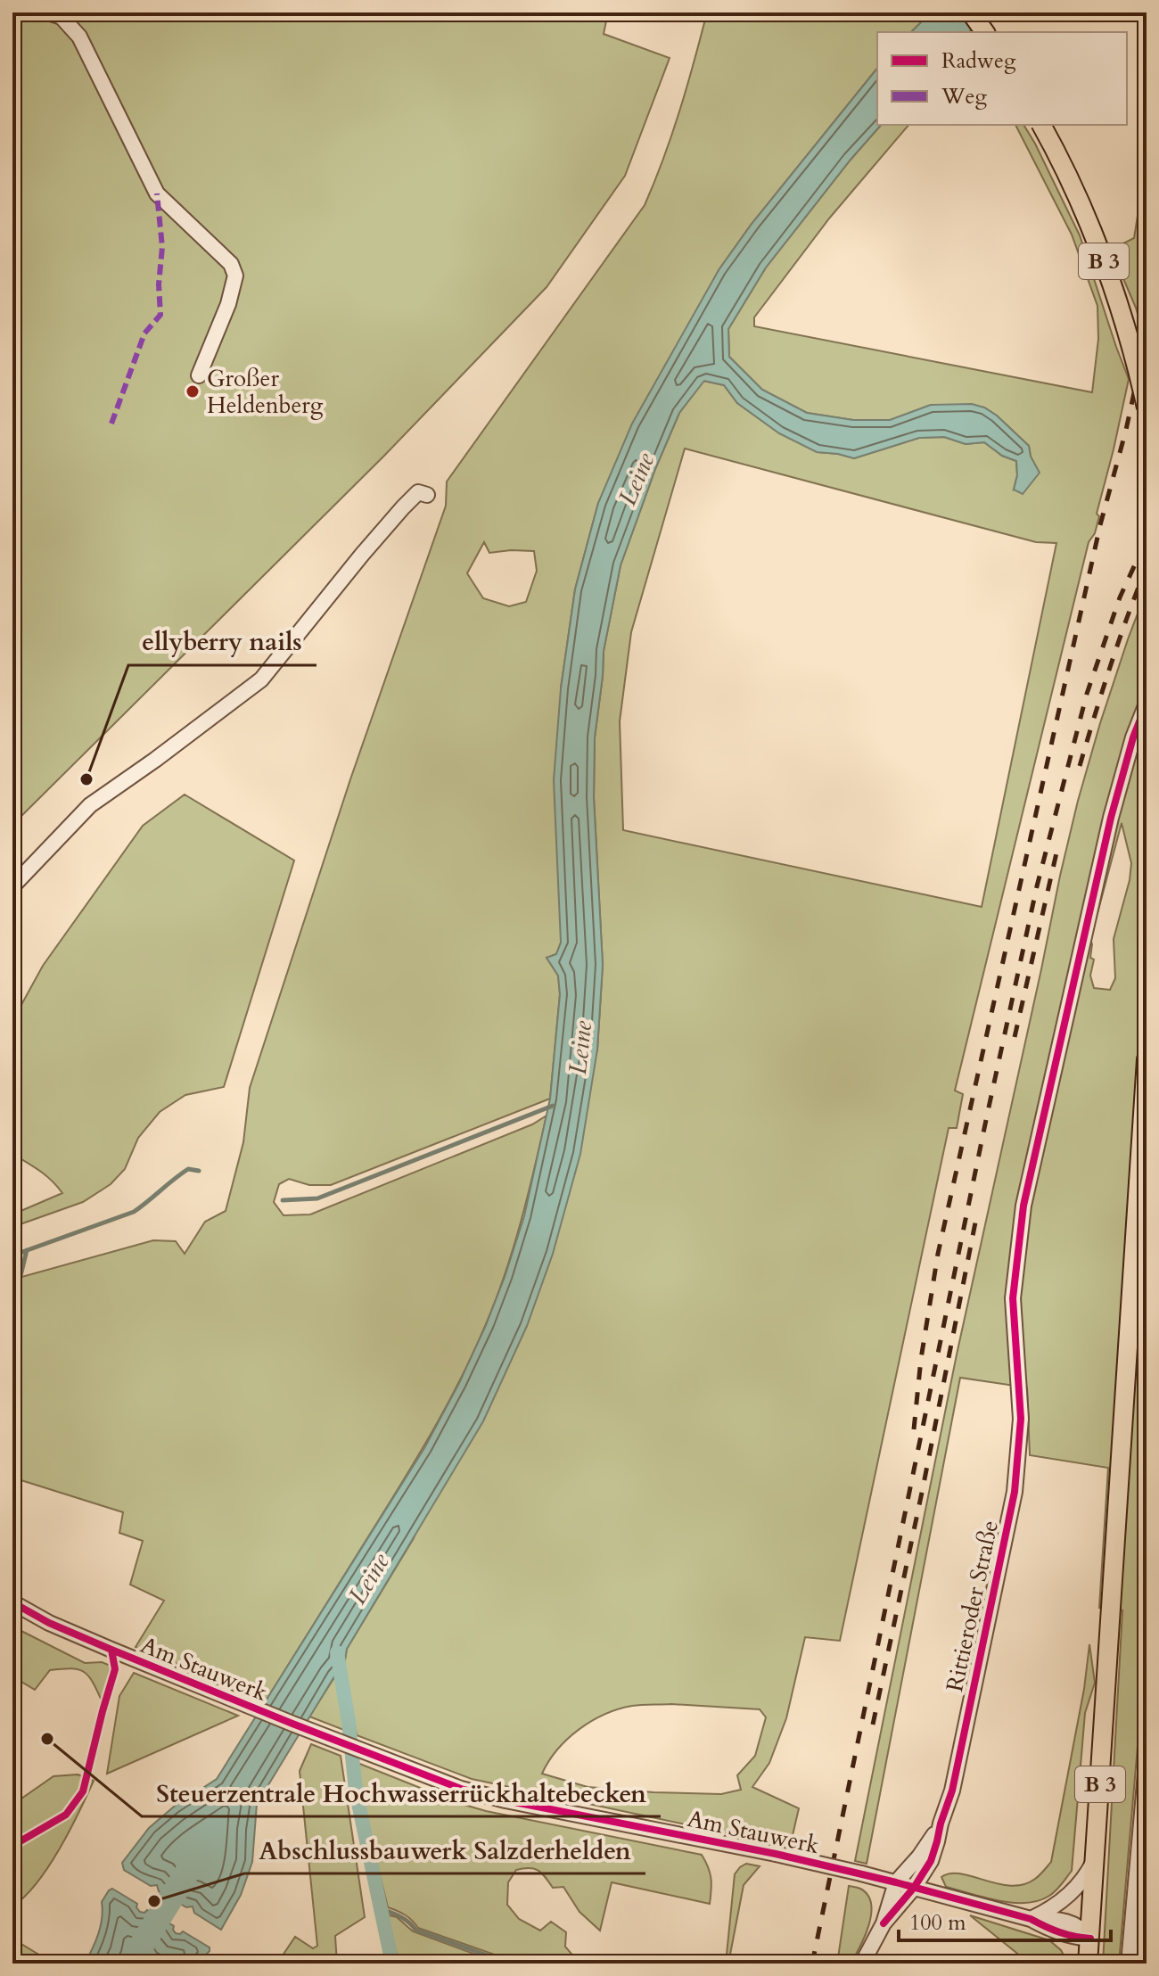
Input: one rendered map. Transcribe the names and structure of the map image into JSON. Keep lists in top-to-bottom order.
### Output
{
  "streets": {
    "main road": ["B 3"],
    "street": ["Rittieroder Straße", "Am Stauwerk"]
  },
  "crossings": [
    ["B 3", "Am Stauwerk"],
    ["Rittieroder Straße", "Am Stauwerk"]
  ],
  "water": ["Leine"],
  "places": [
    "Großer Heldenberg",
    "ellyberry nails",
    "Steuerzentrale Hochwasserrückhaltebecken",
    "Abschlussbauwerk Salzderhelden"
  ],
  "legend": ["Radweg", "Weg"],
  "scale_bar": "100 m"
}
